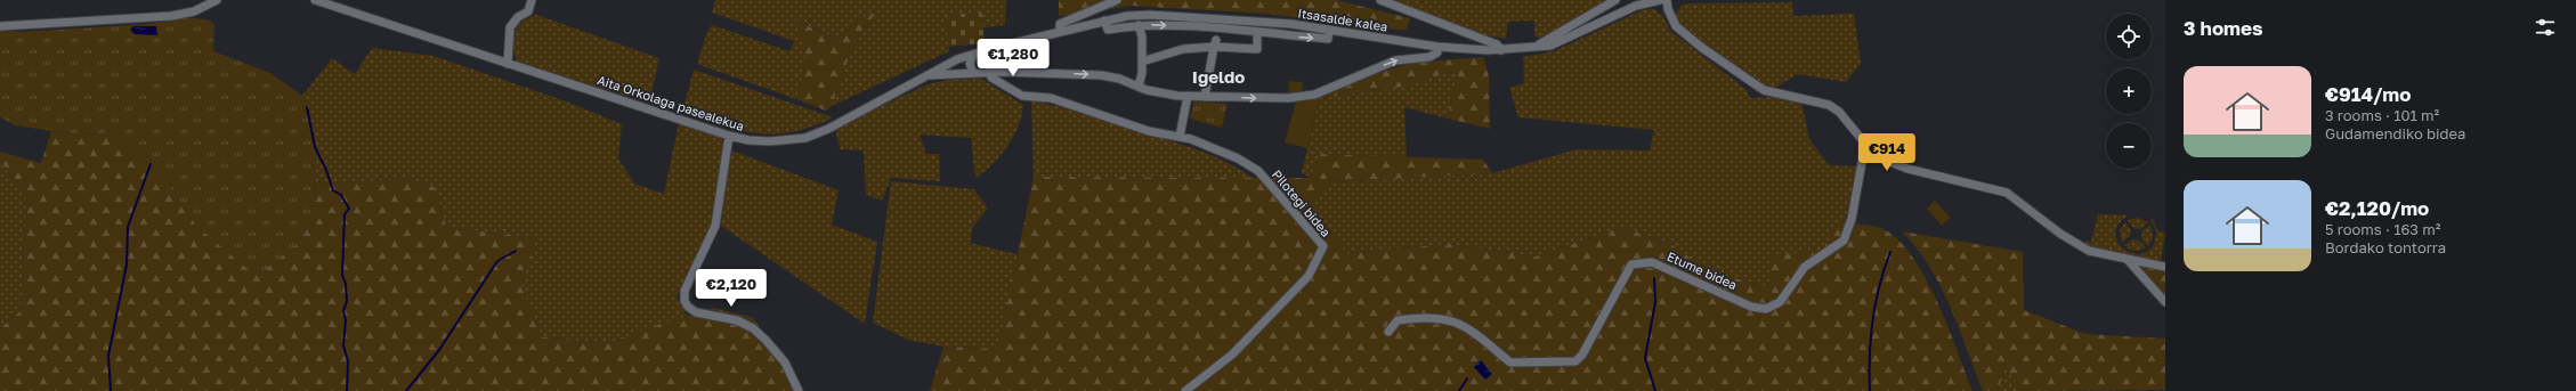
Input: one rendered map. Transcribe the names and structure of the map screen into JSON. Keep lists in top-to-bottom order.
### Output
{
  "streets": {
    "street": [
      "Itsasalde kalea",
      "Aita Orkolaga pasealekua",
      "Pilotegi bidea",
      "Etume bidea"
    ]
  },
  "crossings": [
    ["Itsasalde kalea", "Aita Orkolaga pasealekua"]
  ],
  "districts": ["Igeldo"],
  "page": {
    "heading": "3 homes",
    "map_buttons": ["+", "−"],
    "price": ["€1,280", "€914", "€2,120"],
    "list": [
      {
        "name": "€914/mo",
        "note": "3 rooms · 101 m² · Gudamendiko bidea"
      },
      {
        "name": "€2,120/mo",
        "note": "5 rooms · 163 m² · Bordako tontorra"
      }
    ]
  }
}
